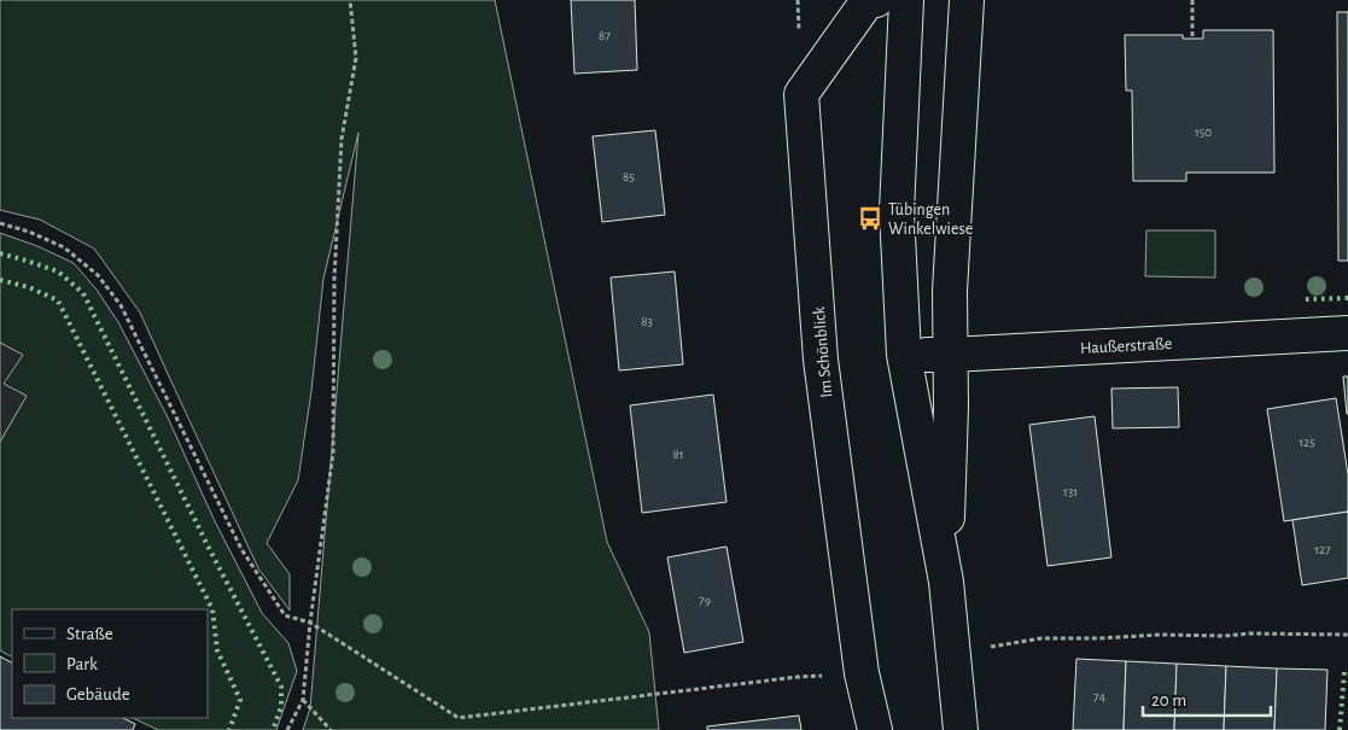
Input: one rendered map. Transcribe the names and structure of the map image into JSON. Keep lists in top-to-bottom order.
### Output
{
  "streets": {
    "street": ["Haußerstraße", "Im Schönblick"]
  },
  "places": {
    "bus stop": ["Tübingen Winkelwiese"]
  },
  "house_numbers": [
    "87",
    "150",
    "85",
    "83",
    "125",
    "81",
    "131",
    "127",
    "79",
    "74"
  ],
  "legend": ["Straße", "Park", "Gebäude"],
  "scale_bar": "20 m"
}
